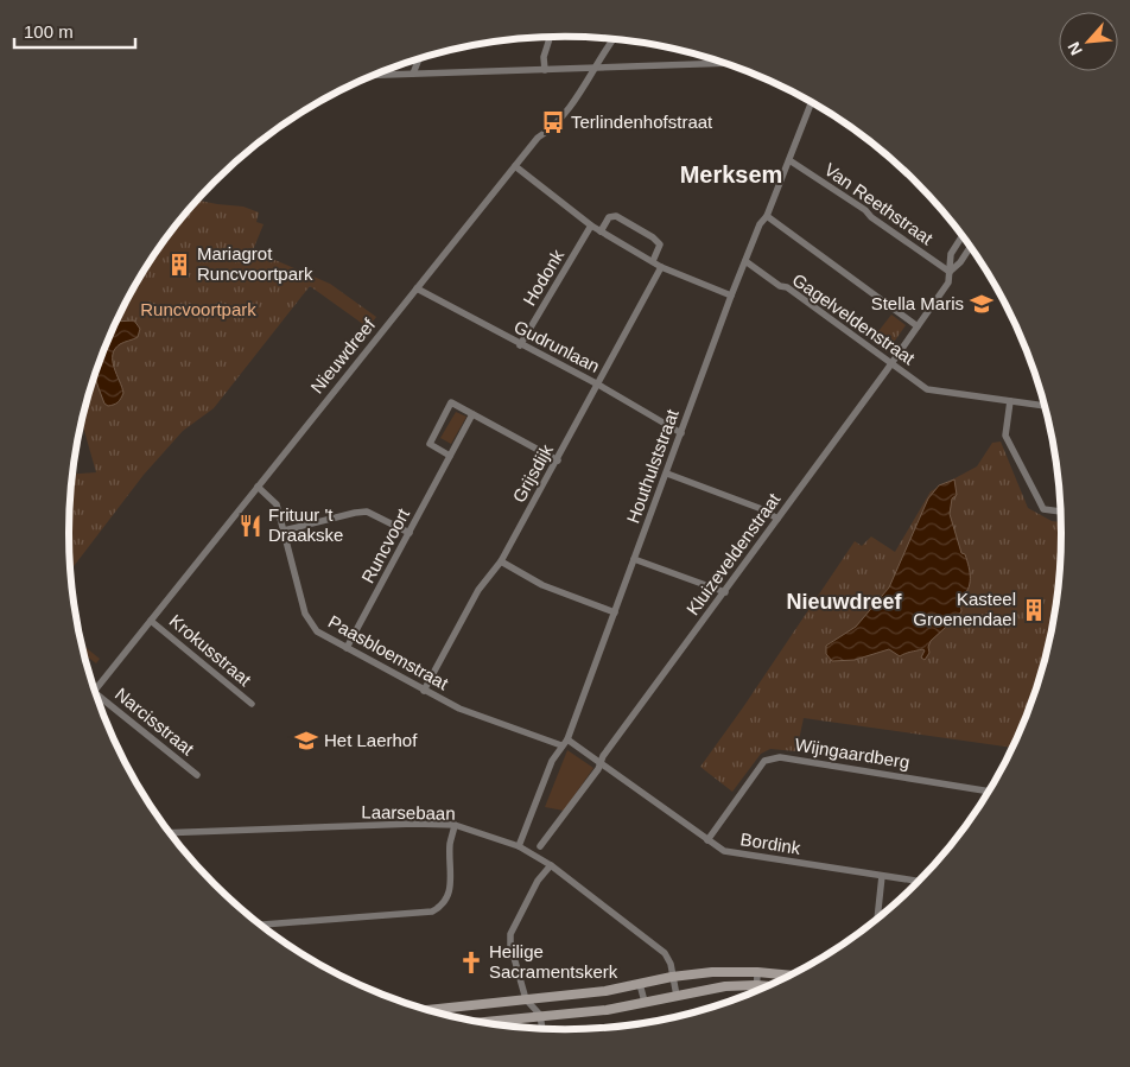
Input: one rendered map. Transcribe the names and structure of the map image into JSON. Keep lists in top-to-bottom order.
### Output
{
  "streets": {
    "street": [
      "Van Reethstraat",
      "Hodonk",
      "Gagelveldenstraat",
      "Gudrunlaan",
      "Nieuwdreef",
      "Houthulststraat",
      "Grijsdijk",
      "Runcvoort",
      "Kluizeveldenstraat",
      "Krokusstraat",
      "Paasbloemstraat",
      "Narcisstraat",
      "Wijngaardberg",
      "Laarsebaan",
      "Bordink"
    ]
  },
  "crossings": [
    ["Van Reethstraat", "Houthulststraat"],
    ["Van Reethstraat", "Kluizeveldenstraat"],
    ["Hodonk", "Gudrunlaan"],
    ["Gagelveldenstraat", "Houthulststraat"],
    ["Gagelveldenstraat", "Kluizeveldenstraat"],
    ["Gudrunlaan", "Nieuwdreef"],
    ["Gudrunlaan", "Houthulststraat"],
    ["Gudrunlaan", "Grijsdijk"],
    ["Nieuwdreef", "Krokusstraat"],
    ["Nieuwdreef", "Paasbloemstraat"],
    ["Houthulststraat", "Paasbloemstraat"],
    ["Houthulststraat", "Laarsebaan"],
    ["Houthulststraat", "Bordink"],
    ["Grijsdijk", "Paasbloemstraat"],
    ["Runcvoort", "Paasbloemstraat"],
    ["Kluizeveldenstraat", "Bordink"],
    ["Wijngaardberg", "Bordink"]
  ],
  "districts": ["Merksem", "Nieuwdreef"],
  "parks": ["Runcvoortpark"],
  "places": {
    "bus stop": ["Terlindenhofstraat"],
    "building": ["Mariagrot Runcvoortpark", "Kasteel Groenendael"],
    "school or university": ["Stella Maris", "Het Laerhof"],
    "restaurant": ["Frituur 't Draakske"],
    "church": ["Heilige Sacramentskerk"]
  },
  "scale_bar": "100 m",
  "north": "bottom left"
}
